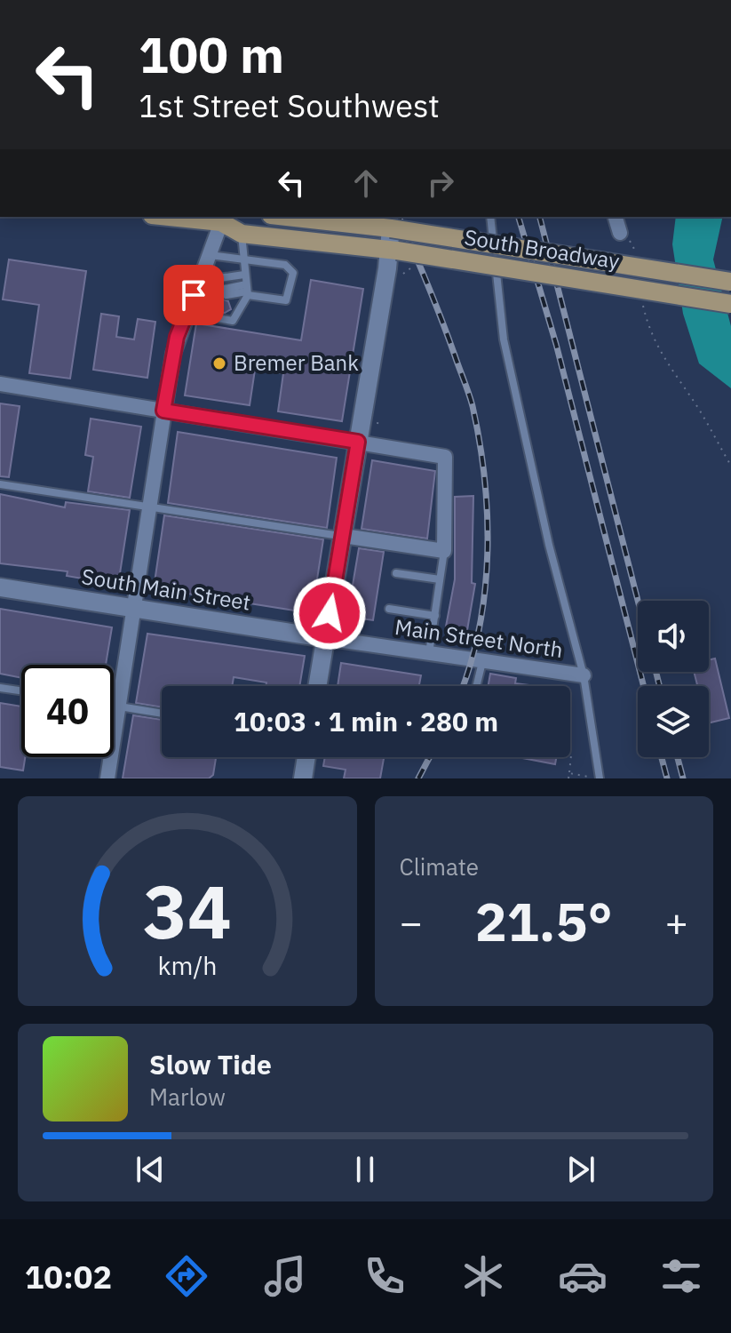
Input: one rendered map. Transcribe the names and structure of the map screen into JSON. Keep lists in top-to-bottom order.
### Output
{
  "streets": {
    "main road": ["South Broadway"],
    "street": ["South Main Street", "Main Street North"]
  },
  "crossings": [
    ["South Main Street", "Main Street North"]
  ],
  "places": ["Bremer Bank"],
  "page": {
    "turn": ["100 m", "1st Street Southwest"],
    "limit": "40",
    "trip": "10:03 · 1 min · 280 m",
    "tile": "Climate",
    "heat": ["−", "21.5°", "+"],
    "song": ["Slow Tide", "Marlow"],
    "tabs": "10:02",
    "gauge": ["34", "km/h"]
  }
}
